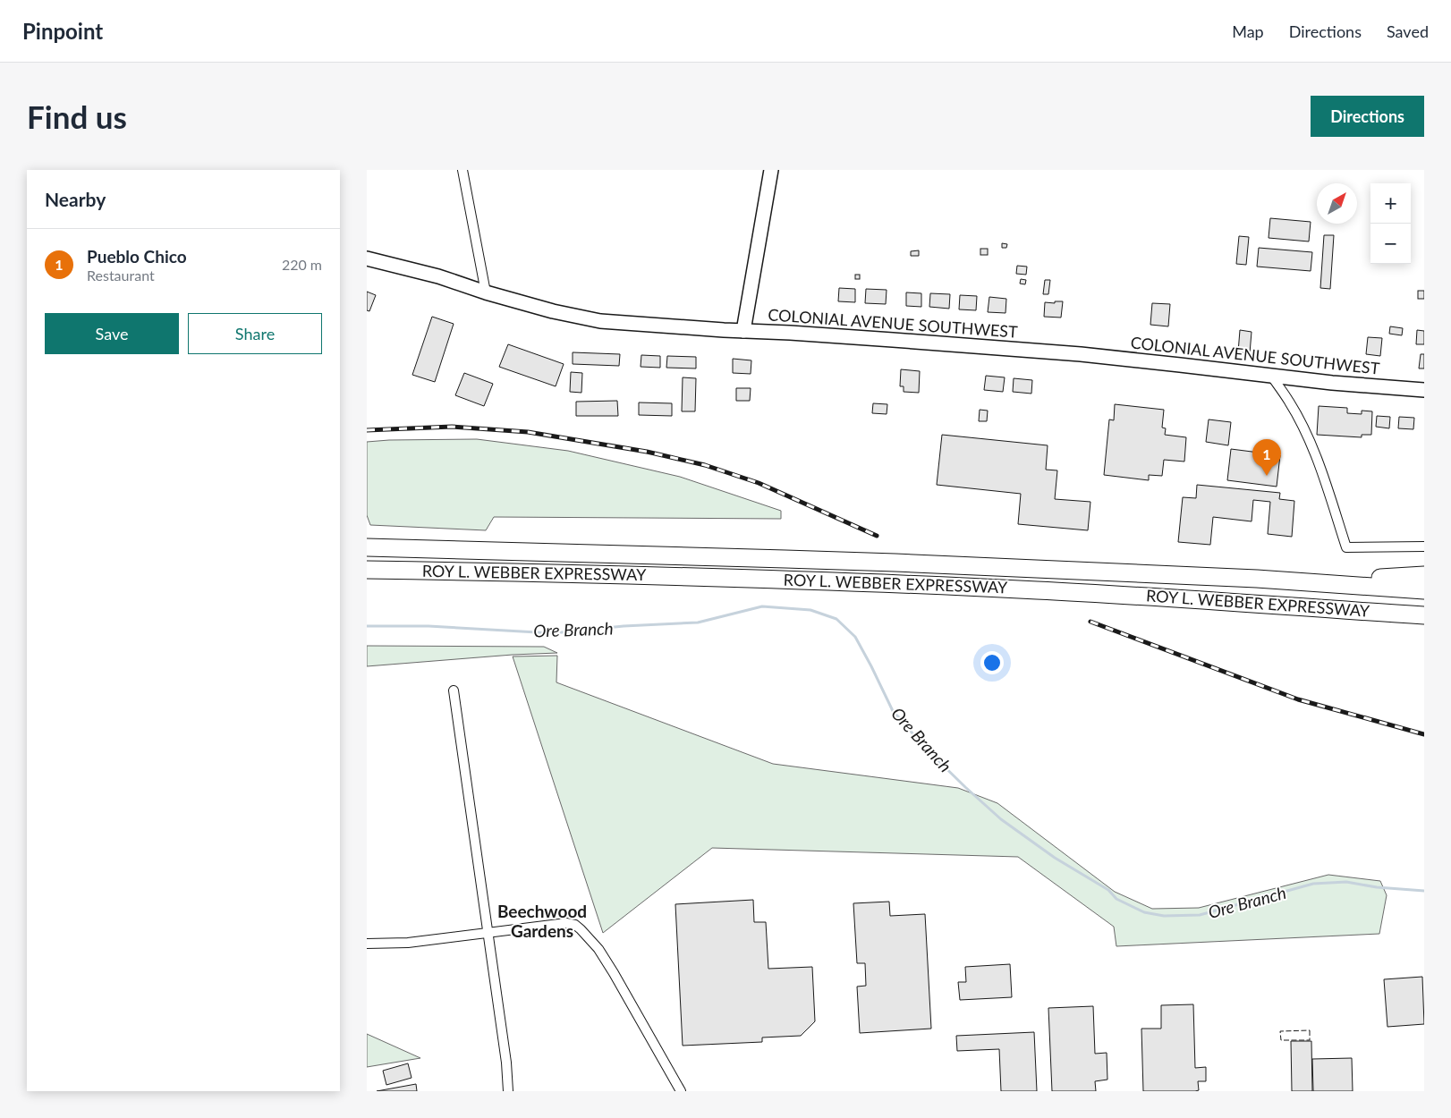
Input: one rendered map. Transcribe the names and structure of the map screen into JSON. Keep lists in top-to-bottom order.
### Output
{
  "streets": {
    "highway": ["ROY L. WEBBER EXPRESSWAY"],
    "main road": ["COLONIAL AVENUE SOUTHWEST"]
  },
  "districts": ["Beechwood Gardens"],
  "water": ["Ore Branch"],
  "north": "top right",
  "page": {
    "header": "Pinpoint",
    "nav": ["Map", "Directions", "Saved"],
    "buttons": [
      "Directions",
      ["Save", "Share"]
    ],
    "title": "Find us",
    "heading": "Nearby",
    "map_buttons": ["+", "−"],
    "list": [
      {
        "mark": "1",
        "name": "Pueblo Chico",
        "note": "Restaurant",
        "value": "220 m"
      }
    ],
    "pins": "1"
  }
}
